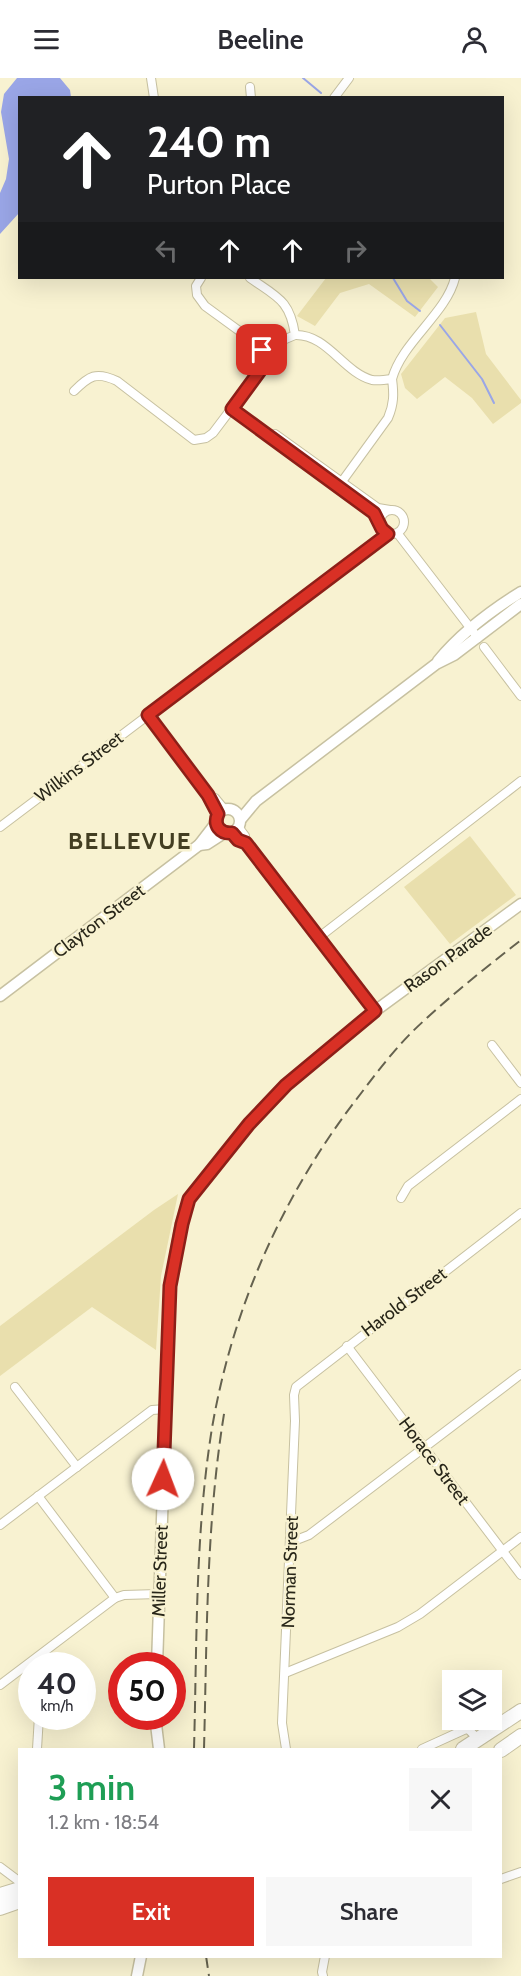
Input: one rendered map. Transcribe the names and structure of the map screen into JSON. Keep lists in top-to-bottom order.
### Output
{
  "streets": {
    "main road": ["Clayton Street", "Rason Parade", "Miller Street"],
    "street": [
      "Wilkins Street",
      "Harold Street",
      "Horace Street",
      "Norman Street"
    ]
  },
  "crossings": [
    ["Rason Parade", "Miller Street"],
    ["Harold Street", "Horace Street"],
    ["Harold Street", "Norman Street"]
  ],
  "districts": ["BELLEVUE"],
  "page": {
    "header": "Beeline",
    "turn": ["240 m", "Purton Place"],
    "speed": "40 km/h",
    "limit": "50",
    "heading": ["3 min", "1.2 km · 18:54"],
    "buttons": ["Exit", "Share"]
  }
}
